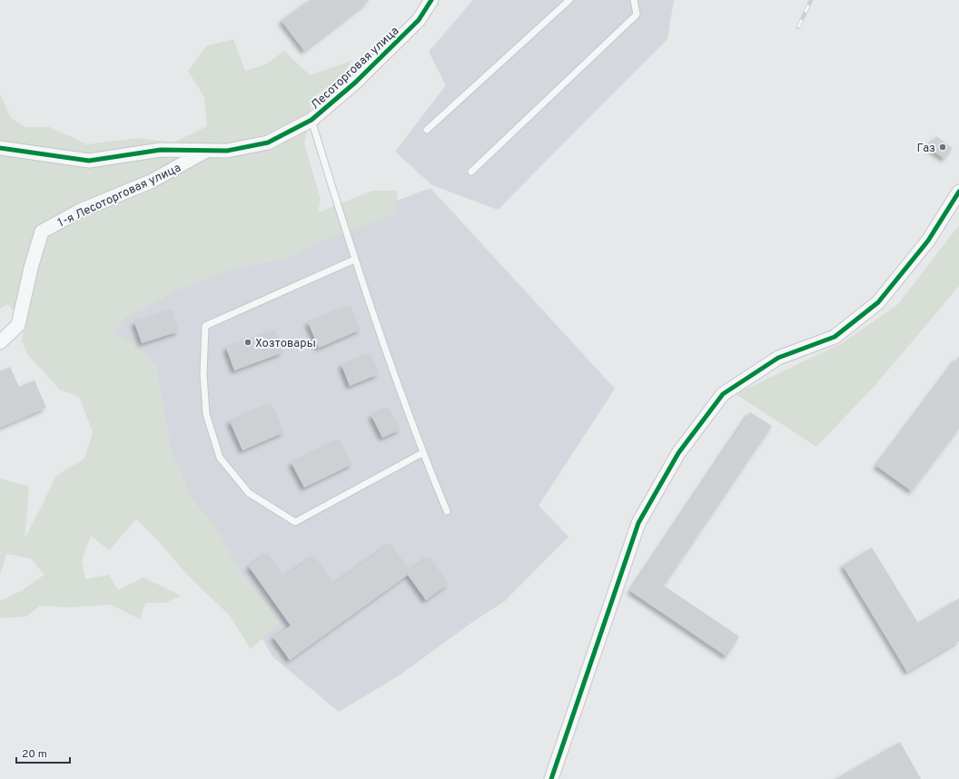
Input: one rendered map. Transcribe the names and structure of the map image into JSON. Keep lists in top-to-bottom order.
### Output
{
  "streets": {
    "street": ["Лесоторговая улица", "1-я Лесоторговая улица"]
  },
  "crossings": [
    ["Лесоторговая улица", "1-я Лесоторговая улица"]
  ],
  "places": ["Газ", "Хозтовары"],
  "scale_bar": "20 m"
}
